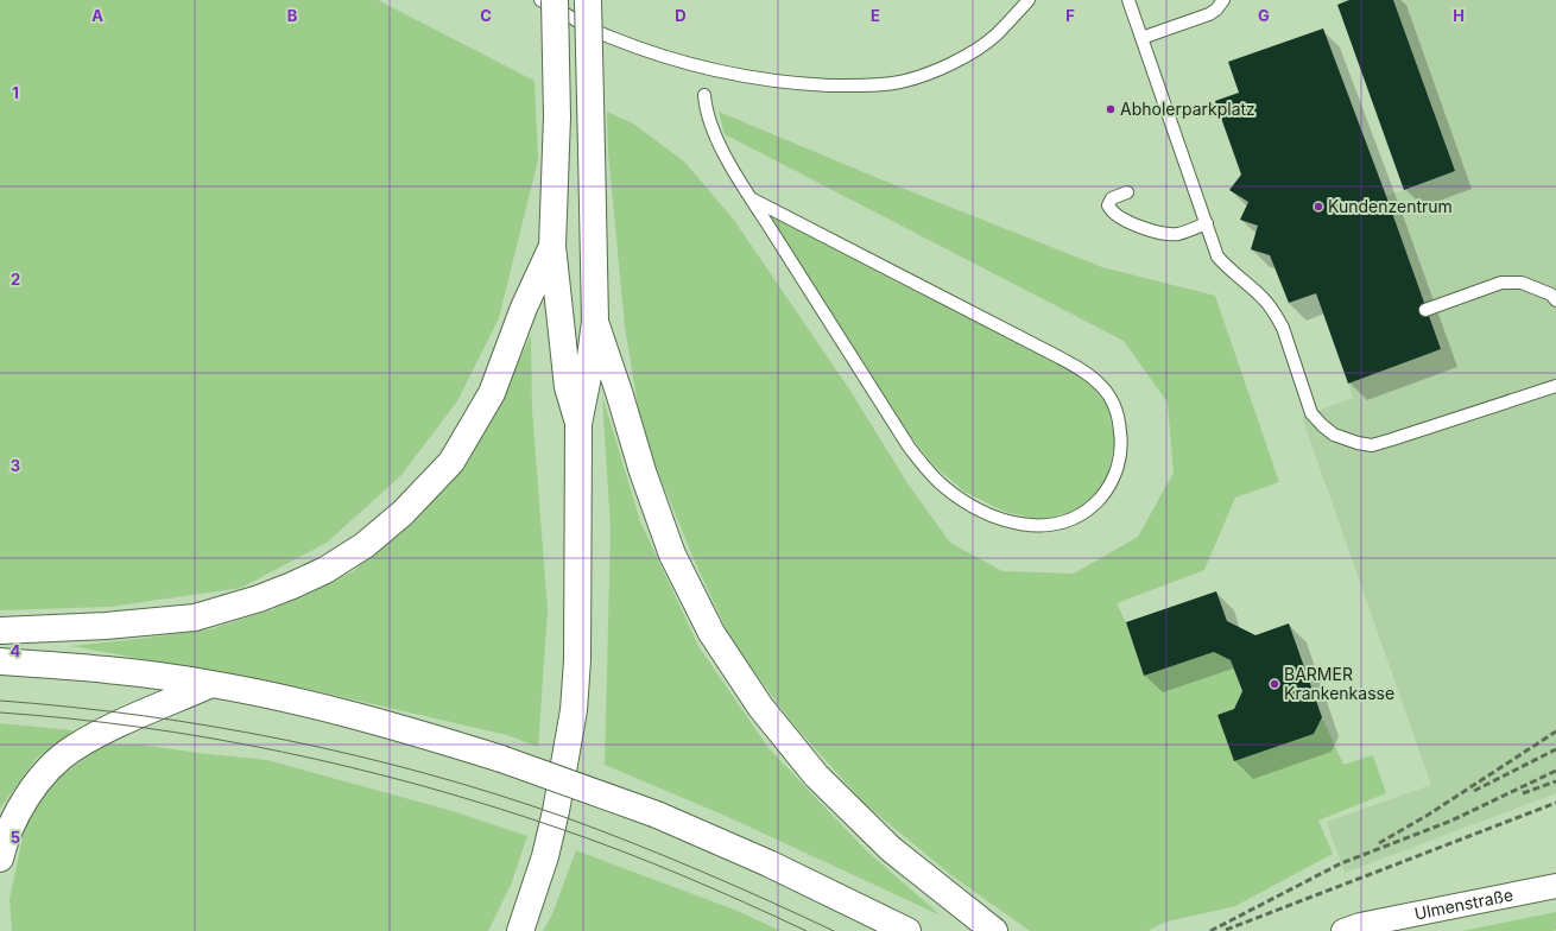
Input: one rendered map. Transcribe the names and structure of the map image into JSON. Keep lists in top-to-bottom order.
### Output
{
  "streets": {
    "street": ["Ulmenstraße"]
  },
  "places": ["Abholerparkplatz", "Kundenzentrum", "BARMER Krankenkasse"],
  "grid": {
    "columns": [
      "A",
      "B",
      "C",
      "D",
      "E",
      "F",
      "G",
      "H"
    ],
    "rows": [
      "1",
      "2",
      "3",
      "4",
      "5"
    ]
  }
}
